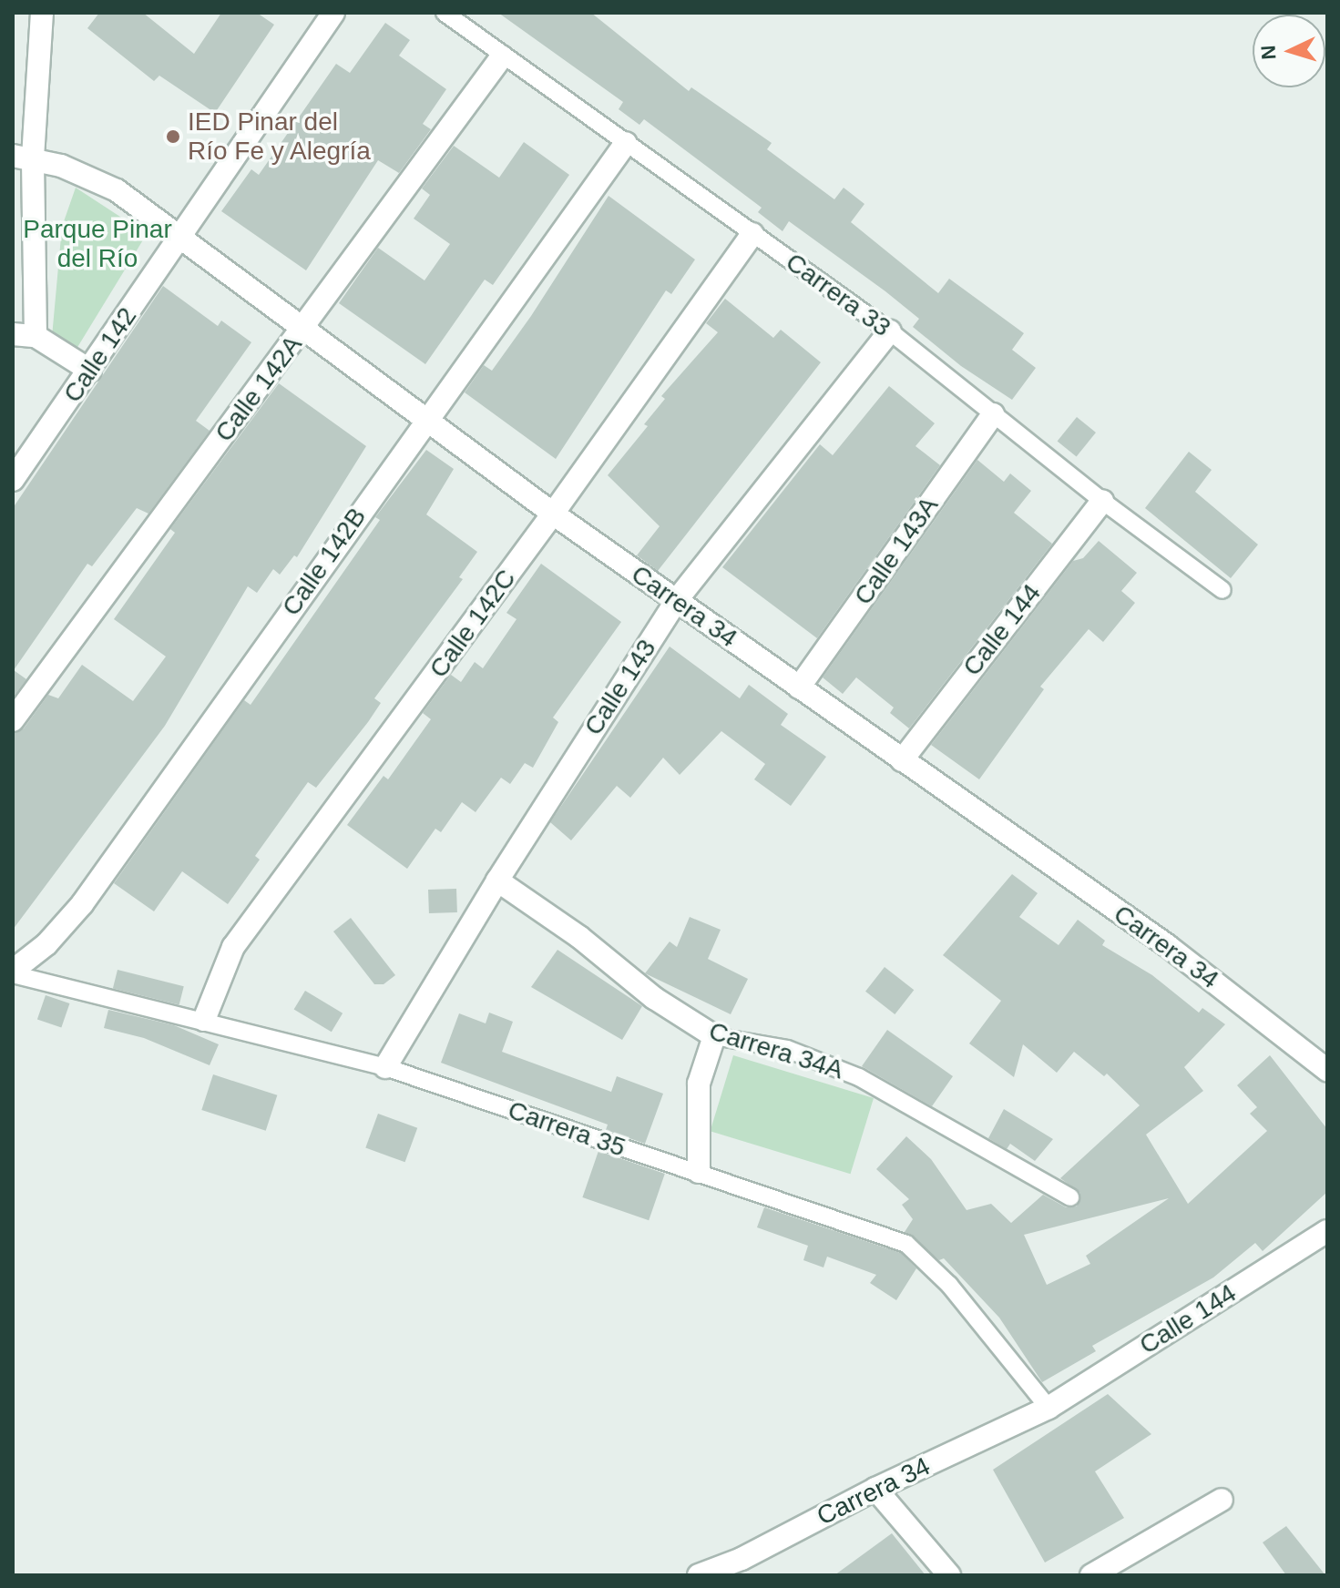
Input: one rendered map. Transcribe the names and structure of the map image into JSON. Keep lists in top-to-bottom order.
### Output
{
  "streets": {
    "street": [
      "Calle 142",
      "Calle 142A",
      "Calle 143A",
      "Calle 142B",
      "Carrera 34",
      "Calle 142C",
      "Calle 144",
      "Calle 143",
      "Carrera 34A"
    ],
    "lane": ["Carrera 33", "Carrera 35"]
  },
  "crossings": [
    ["Carrera 33", "Calle 142A"],
    ["Carrera 33", "Calle 143A"],
    ["Carrera 33", "Calle 142B"],
    ["Carrera 33", "Calle 142C"],
    ["Carrera 33", "Calle 144"],
    ["Carrera 33", "Calle 143"],
    ["Calle 142", "Carrera 34"],
    ["Calle 142A", "Carrera 34"],
    ["Calle 143A", "Carrera 34"],
    ["Calle 142B", "Carrera 34"],
    ["Calle 142B", "Carrera 35"],
    ["Carrera 34", "Calle 142C"],
    ["Carrera 34", "Calle 144"],
    ["Carrera 34", "Calle 143"],
    ["Carrera 34", "Carrera 35"],
    ["Calle 142C", "Carrera 35"],
    ["Calle 144", "Carrera 35"],
    ["Calle 143", "Carrera 34A"],
    ["Calle 143", "Carrera 35"]
  ],
  "parks": ["Parque Pinar del Río"],
  "places": ["IED Pinar del Río Fe y Alegría"],
  "north": "left"
}
